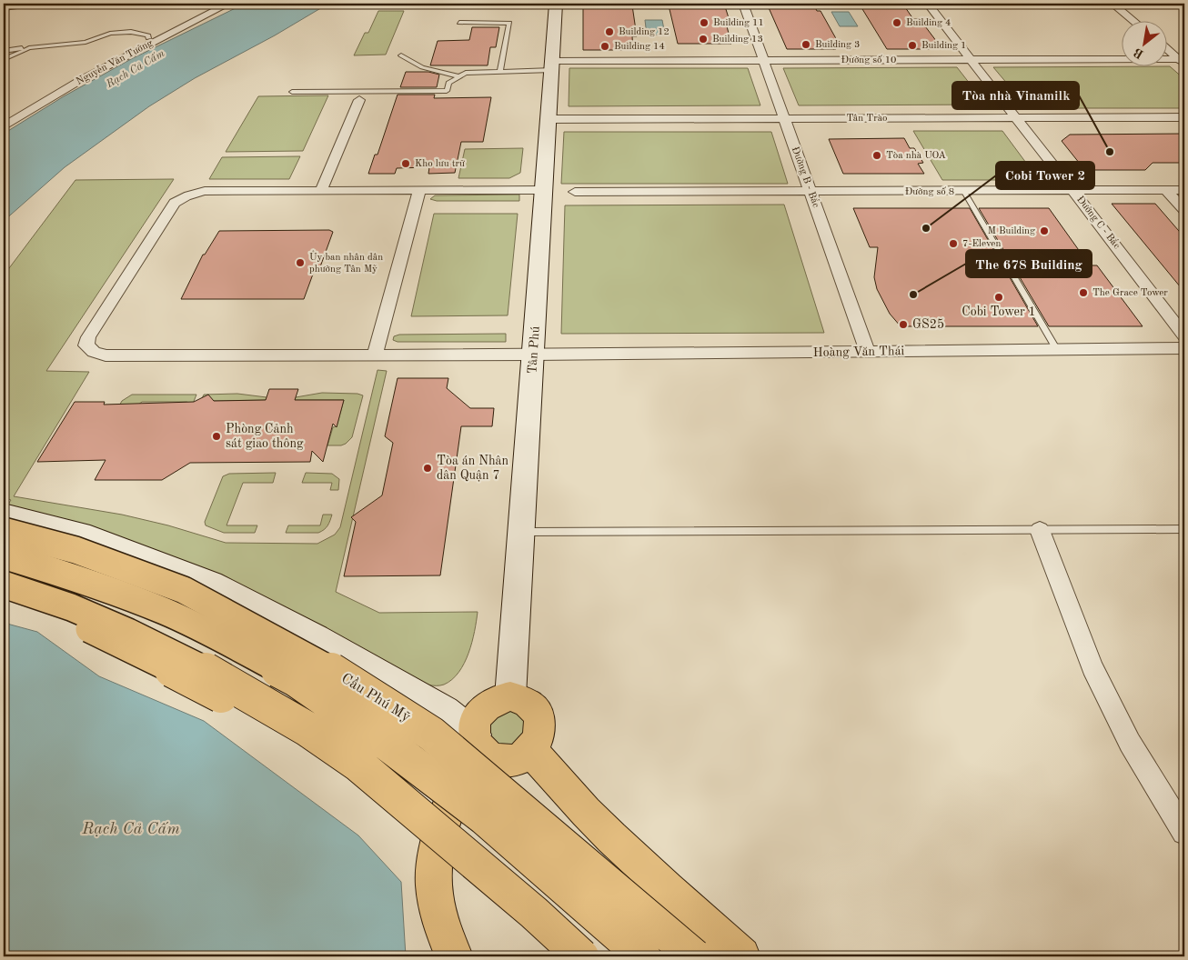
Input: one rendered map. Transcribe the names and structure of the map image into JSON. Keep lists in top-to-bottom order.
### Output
{
  "streets": {
    "main road": ["Cầu Phú Mỹ"],
    "street": [
      "Đường số 10",
      "Nguyễn Văn Tưởng",
      "Tân Trào",
      "Đường B - Bắc",
      "Đường số 8",
      "Đường C - Bắc",
      "Tân Phú",
      "Hoàng Văn Thái"
    ]
  },
  "crossings": [
    ["Đường số 10", "Đường B - Bắc"],
    ["Đường số 10", "Đường C - Bắc"],
    ["Đường số 10", "Tân Phú"],
    ["Tân Trào", "Đường B - Bắc"],
    ["Tân Trào", "Đường C - Bắc"],
    ["Tân Trào", "Tân Phú"],
    ["Đường B - Bắc", "Đường số 8"],
    ["Đường B - Bắc", "Hoàng Văn Thái"],
    ["Đường số 8", "Đường C - Bắc"],
    ["Tân Phú", "Hoàng Văn Thái"]
  ],
  "water": ["Rạch Cả Cấm"],
  "places": [
    "Building 11",
    "Building 4",
    "Building 12",
    "Building 13",
    "Building 3",
    "Building 1",
    "Building 14",
    "Tòa nhà Vinamilk",
    "Tòa nhà UOA",
    "Kho lưu trữ",
    "Cobi Tower 2",
    "M Building",
    "7-Eleven",
    "Ủy ban nhân dân phường Tân Mỹ",
    "The Grace Tower",
    "The 678 Building",
    "Cobi Tower 1",
    "GS25",
    "Phòng Cảnh sát giao thông",
    "Tòa án Nhân dân Quận 7"
  ],
  "north": "bottom left"
}
